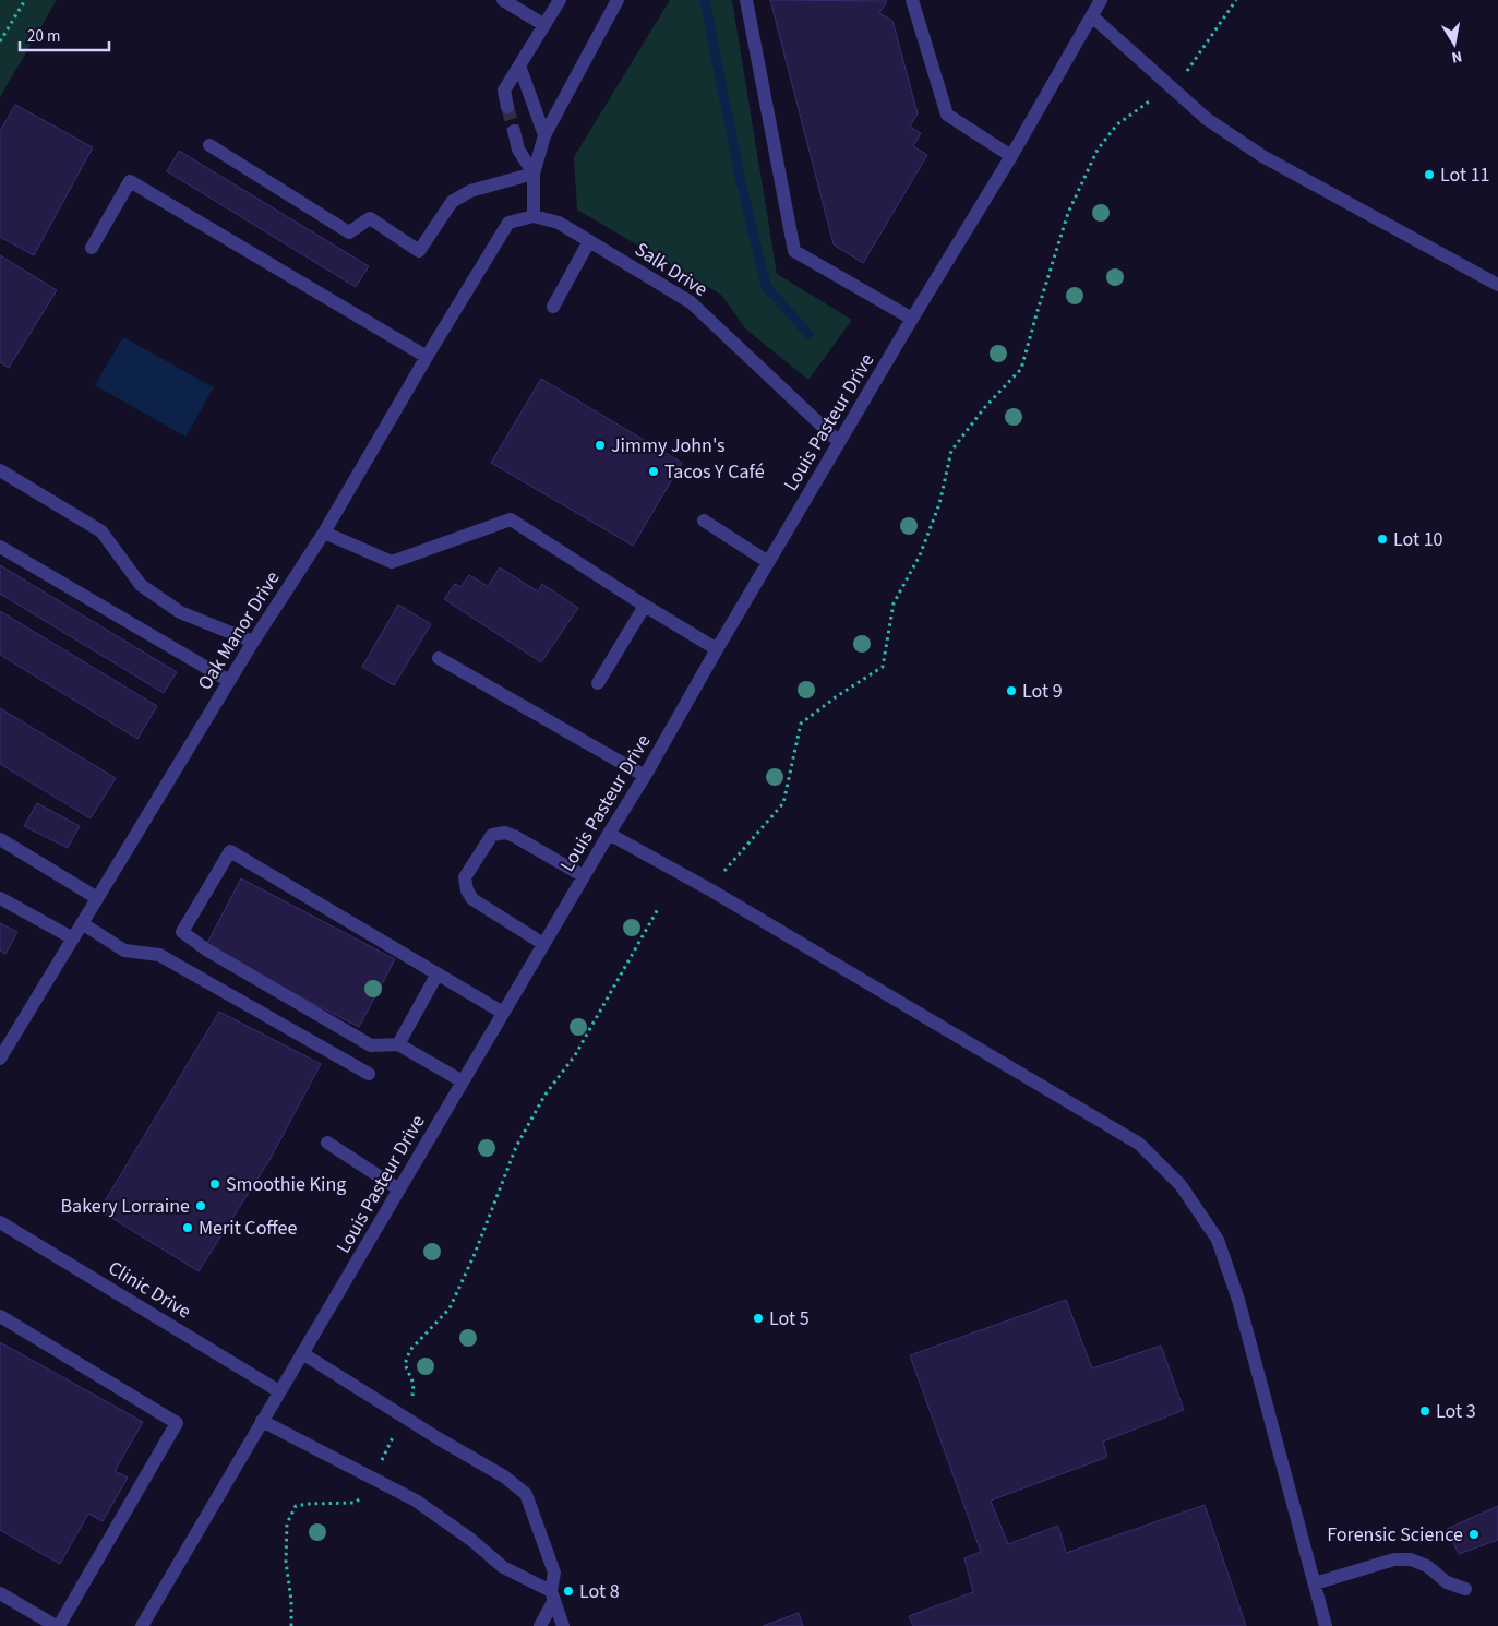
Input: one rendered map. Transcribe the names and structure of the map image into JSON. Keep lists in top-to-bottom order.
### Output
{
  "streets": {
    "street": [
      "Salk Drive",
      "Louis Pasteur Drive",
      "Oak Manor Drive",
      "Clinic Drive"
    ]
  },
  "crossings": [
    ["Salk Drive", "Louis Pasteur Drive"],
    ["Salk Drive", "Oak Manor Drive"],
    ["Louis Pasteur Drive", "Clinic Drive"]
  ],
  "places": [
    "Lot 11",
    "Jimmy John's",
    "Tacos Y Café",
    "Lot 10",
    "Lot 9",
    "Smoothie King",
    "Bakery Lorraine",
    "Merit Coffee",
    "Lot 5",
    "Lot 3",
    "Forensic Science",
    "Lot 8"
  ],
  "scale_bar": "20 m",
  "north": "bottom"
}
